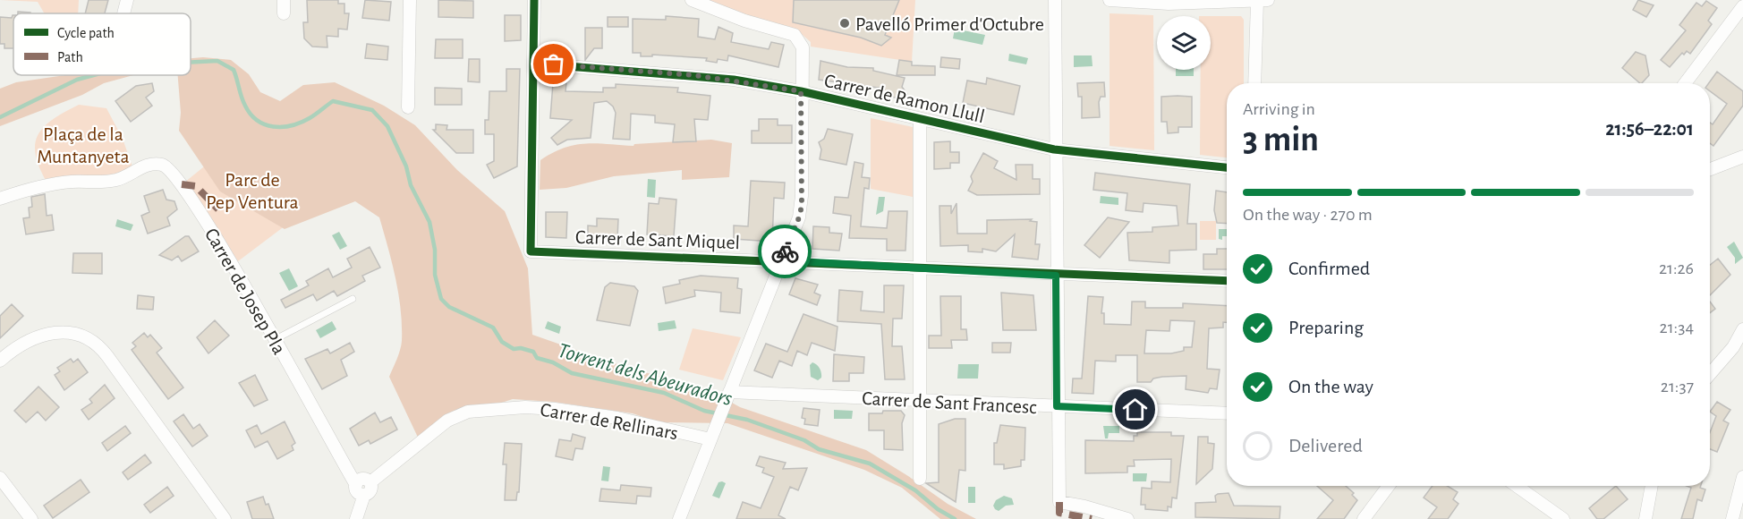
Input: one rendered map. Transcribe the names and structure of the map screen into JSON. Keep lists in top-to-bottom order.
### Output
{
  "streets": {
    "street": [
      "Carrer de Ramon Llull",
      "Carrer de Sant Miquel",
      "Carrer de Josep Pla",
      "Carrer de Sant Francesc",
      "Carrer de Rellinars"
    ]
  },
  "crossings": [
    ["Carrer de Ramon Llull", "Carrer de Sant Miquel"],
    ["Carrer de Josep Pla", "Carrer de Rellinars"]
  ],
  "water": ["Torrent dels Abeuradors"],
  "parks": ["Plaça de la Muntanyeta", "Parc de Pep Ventura"],
  "places": ["Pavelló Primer d'Octubre"],
  "legend": ["Cycle path", "Path"],
  "page": {
    "heading": ["3 min", "Arriving in", "21:56–22:01"],
    "bar": "On the way · 270 m",
    "list": [
      ["Confirmed", "21:26"],
      ["Preparing", "21:34"],
      ["On the way", "21:37"],
      "Delivered"
    ]
  }
}
